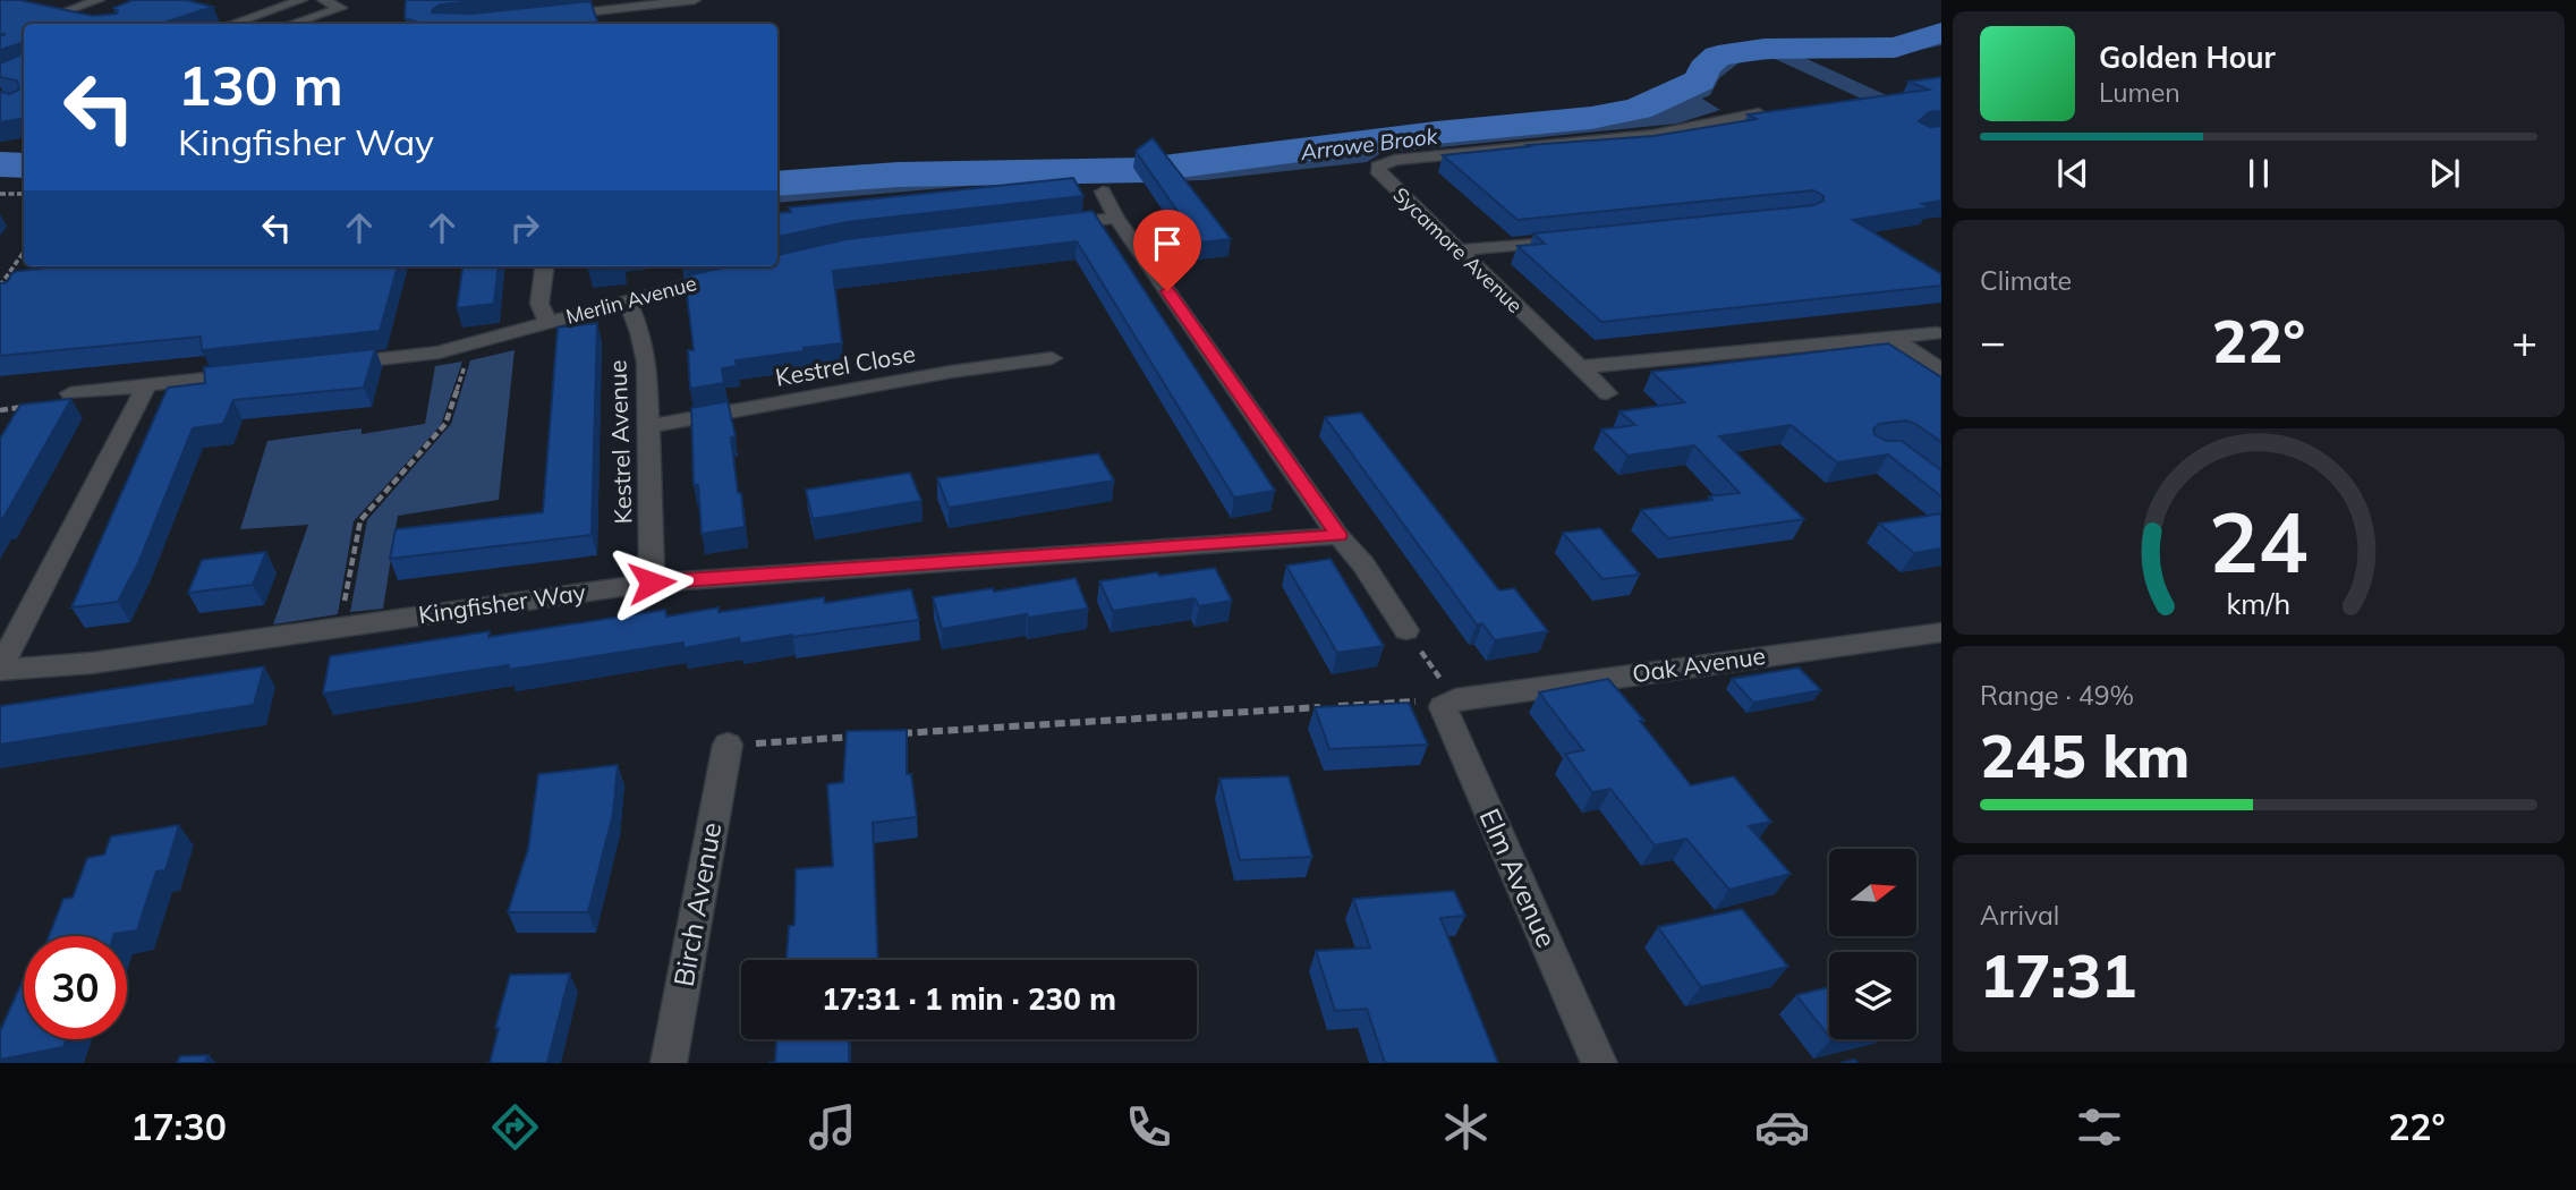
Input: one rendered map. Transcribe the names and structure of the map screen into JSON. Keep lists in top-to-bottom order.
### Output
{
  "streets": {
    "street": [
      "Sycamore Avenue",
      "Merlin Avenue",
      "Kestrel Close",
      "Kestrel Avenue",
      "Kingfisher Way",
      "Oak Avenue",
      "Elm Avenue",
      "Birch Avenue"
    ]
  },
  "crossings": [
    ["Merlin Avenue", "Kestrel Avenue"],
    ["Kestrel Close", "Kestrel Avenue"],
    ["Kestrel Avenue", "Kingfisher Way"],
    ["Oak Avenue", "Elm Avenue"]
  ],
  "water": ["Arrowe Brook"],
  "north": "right",
  "page": {
    "turn": ["130 m", "Kingfisher Way"],
    "song": ["Golden Hour", "Lumen"],
    "tile": [
      "Climate",
      ["Range · 49%", "245 km"],
      ["Arrival", "17:31"]
    ],
    "heat": ["−", "22°", "+"],
    "limit": "30",
    "trip": "17:31 · 1 min · 230 m",
    "tabs": ["17:30", "22°"],
    "gauge": ["24", "km/h"]
  }
}
